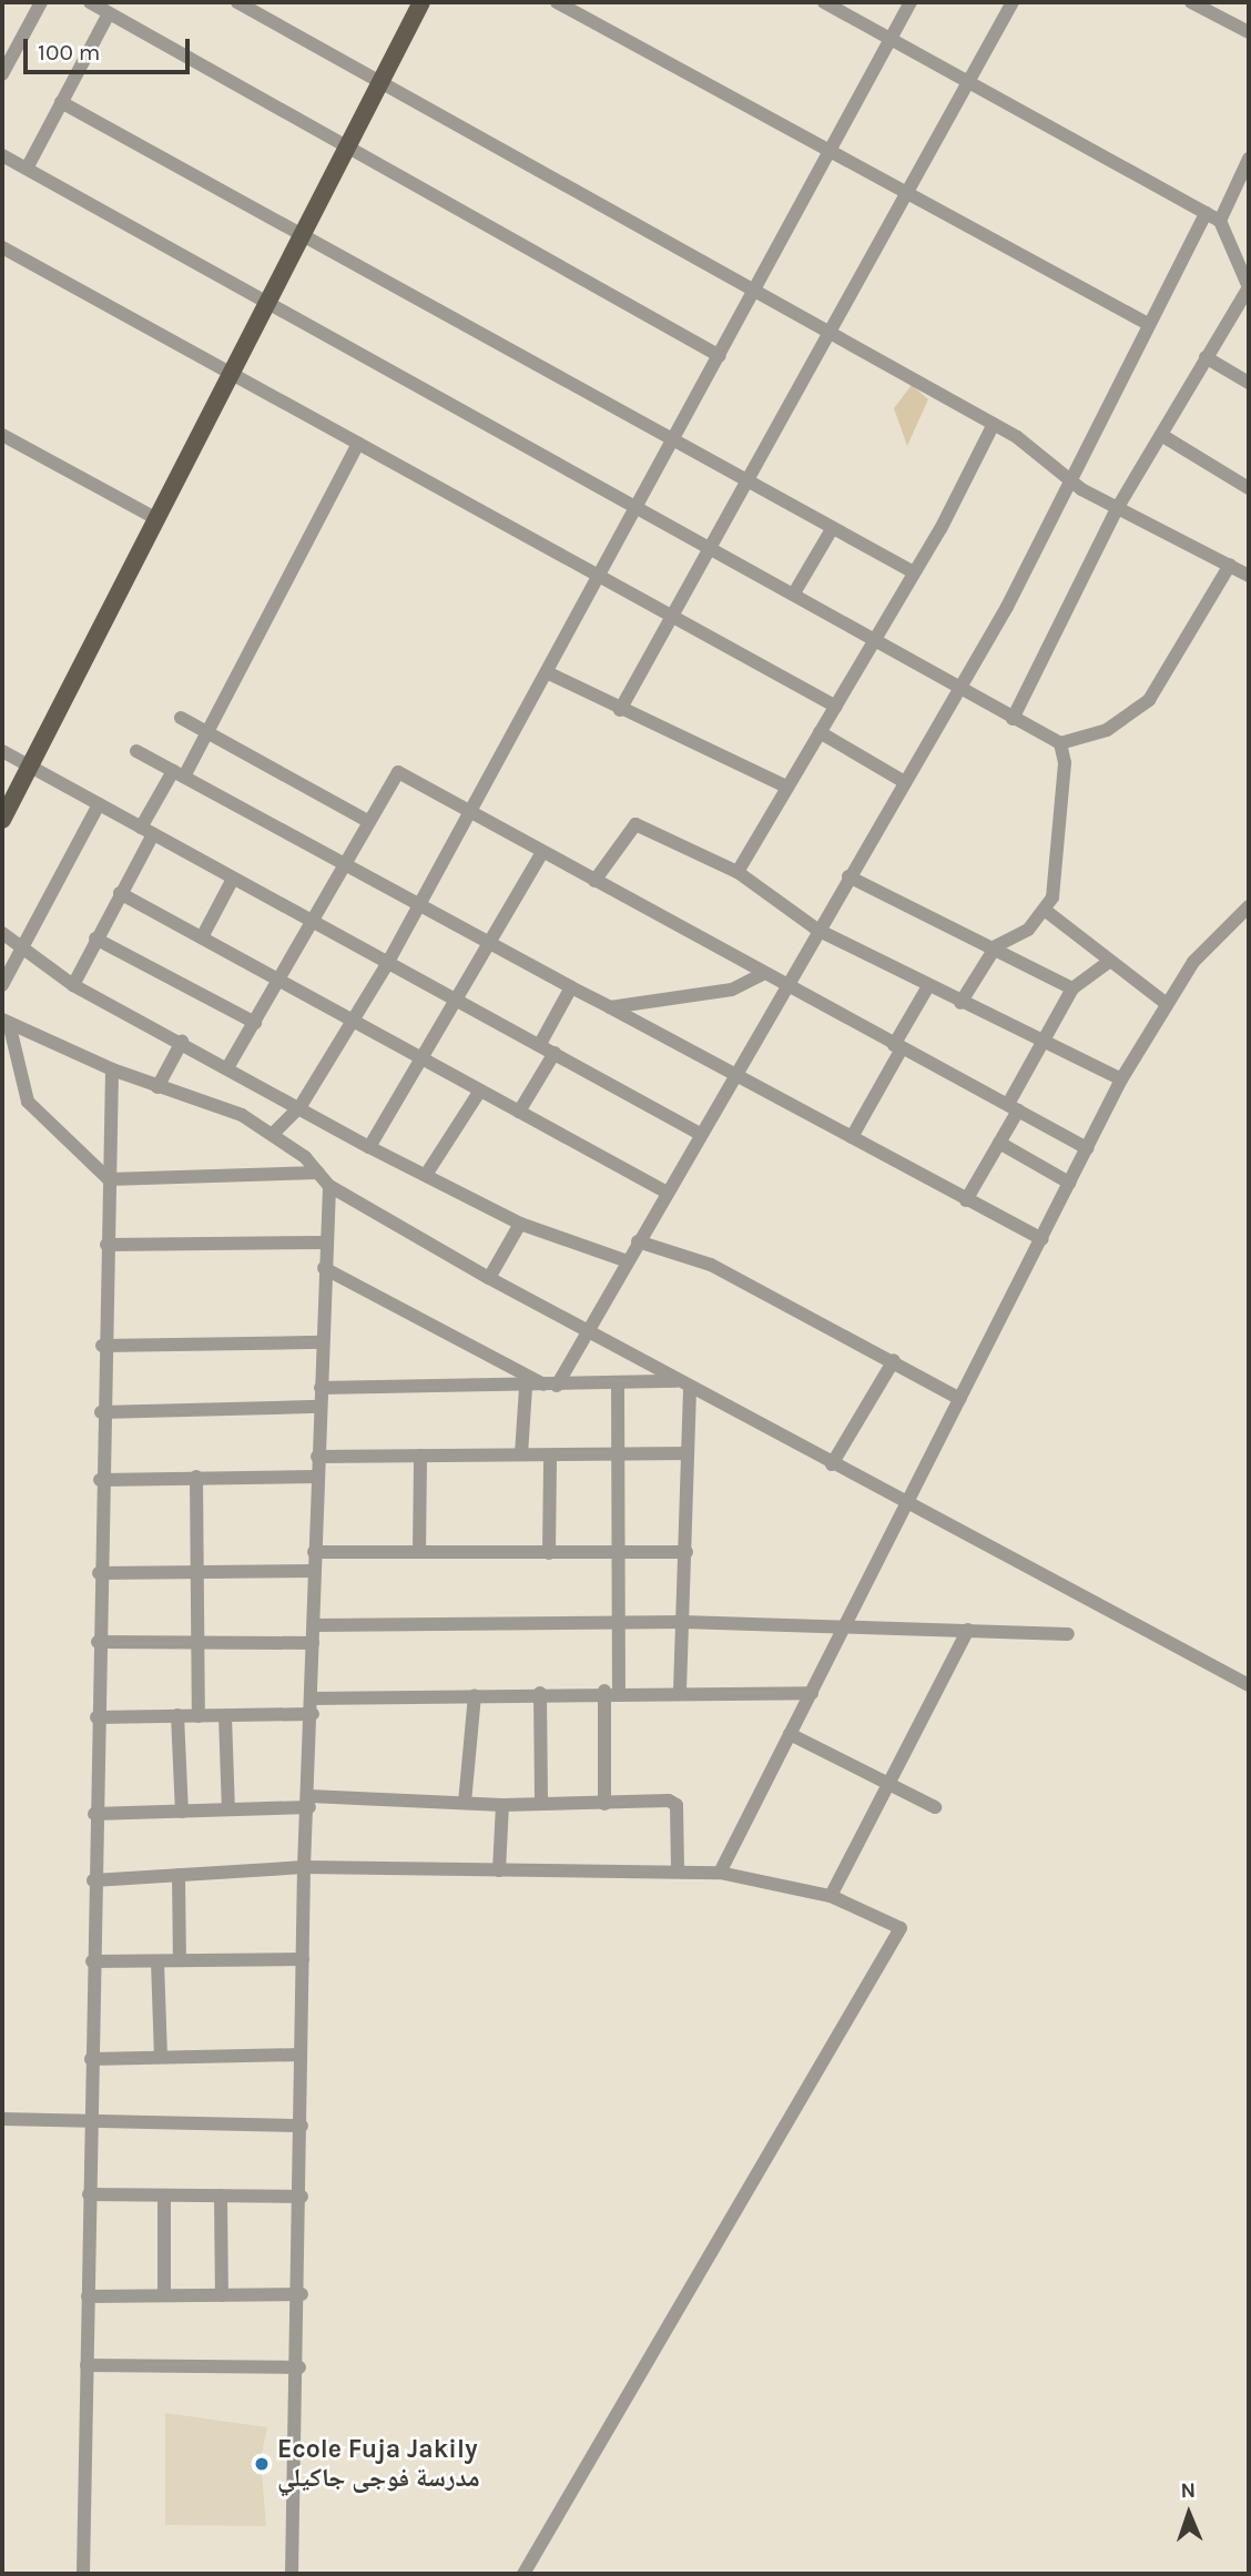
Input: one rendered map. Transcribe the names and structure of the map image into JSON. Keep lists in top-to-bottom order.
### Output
{
  "places": ["Ecole Fuja Jakily مدرسة فوجى جاكيلي"],
  "scale_bar": "100 m",
  "north": "top"
}
